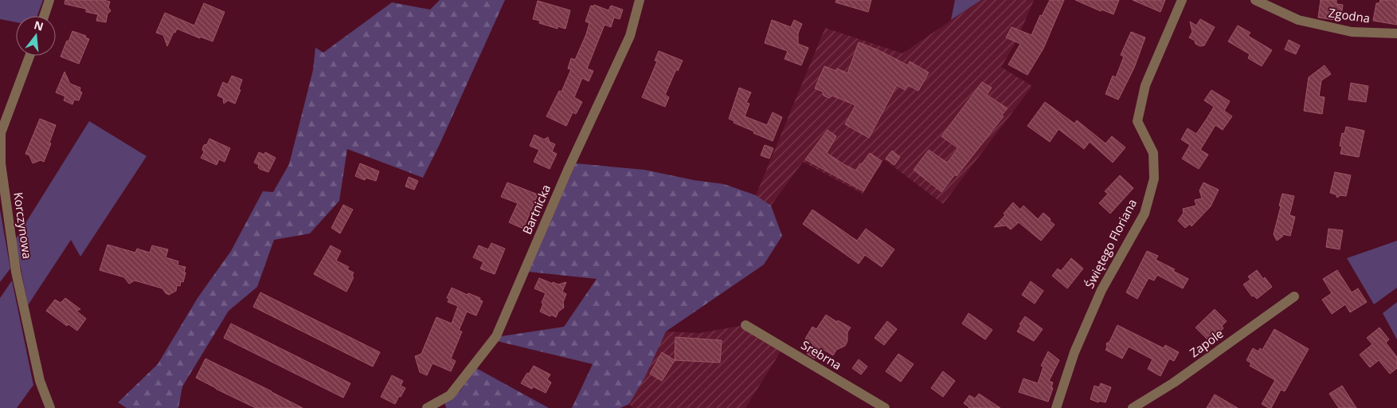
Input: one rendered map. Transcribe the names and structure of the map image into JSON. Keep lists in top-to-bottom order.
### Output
{
  "streets": {
    "street": [
      "Zgodna",
      "Bartnicka",
      "Korczynowa",
      "Świętego Floriana",
      "Zapole",
      "Srebrna"
    ]
  },
  "north": "top"
}
